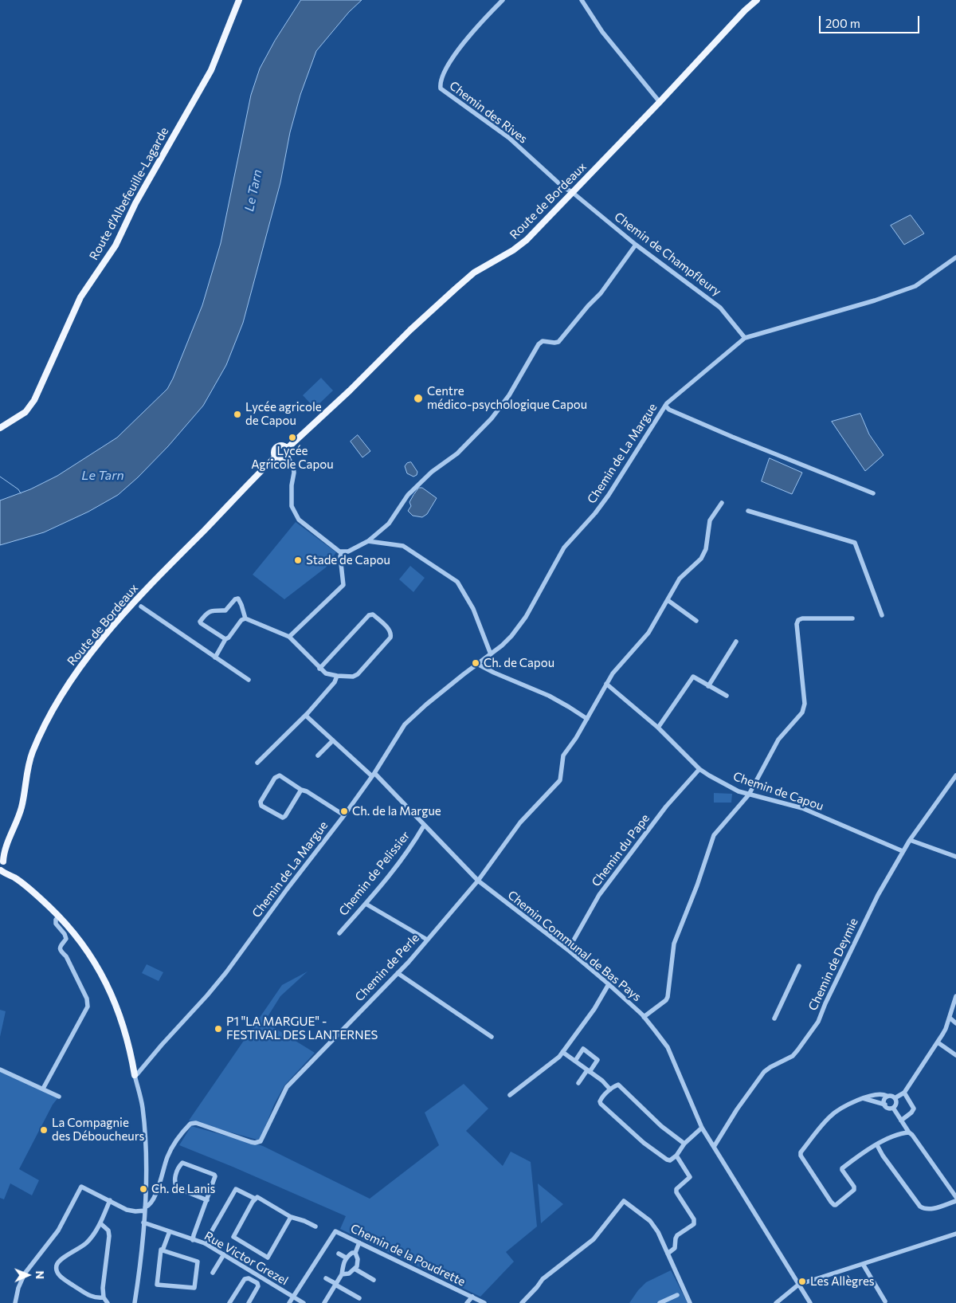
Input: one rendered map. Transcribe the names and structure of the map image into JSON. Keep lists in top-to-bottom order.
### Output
{
  "streets": {
    "main road": ["Route d'Albefeuille-Lagarde", "Route de Bordeaux"],
    "street": [
      "Chemin des Rives",
      "Chemin de Champfleury",
      "Chemin de La Margue",
      "Chemin de Capou",
      "Chemin du Pape",
      "Chemin de Pelissier",
      "Chemin Communal de Bas Pays",
      "Chemin de Deymie",
      "Chemin de Perle",
      "Chemin de la Poudrette",
      "Rue Victor Grezel"
    ]
  },
  "crossings": [
    ["Chemin des Rives", "Route de Bordeaux"],
    ["Chemin des Rives", "Chemin de Champfleury"],
    ["Route de Bordeaux", "Chemin de Champfleury"],
    ["Chemin de Champfleury", "Chemin de La Margue"],
    ["Chemin de La Margue", "Chemin Communal de Bas Pays"],
    ["Chemin de Capou", "Chemin du Pape"],
    ["Chemin de Capou", "Chemin de Deymie"],
    ["Chemin de Capou", "Chemin de Perle"],
    ["Chemin du Pape", "Chemin Communal de Bas Pays"],
    ["Chemin de Pelissier", "Chemin Communal de Bas Pays"],
    ["Chemin Communal de Bas Pays", "Chemin de Deymie"],
    ["Chemin Communal de Bas Pays", "Chemin de Perle"],
    ["Chemin de la Poudrette", "Rue Victor Grezel"]
  ],
  "water": ["Le Tarn"],
  "places": [
    "Centre médico-psychologique Capou",
    "Lycée agricole de Capou",
    "Lycée Agricole Capou",
    "Stade de Capou",
    "Ch. de Capou",
    "Ch. de la Margue",
    "P1 \"LA MARGUE\" - FESTIVAL DES LANTERNES",
    "La Compagnie des Déboucheurs",
    "Ch. de Lanis",
    "Les Allègres"
  ],
  "scale_bar": "200 m",
  "north": "right"
}
